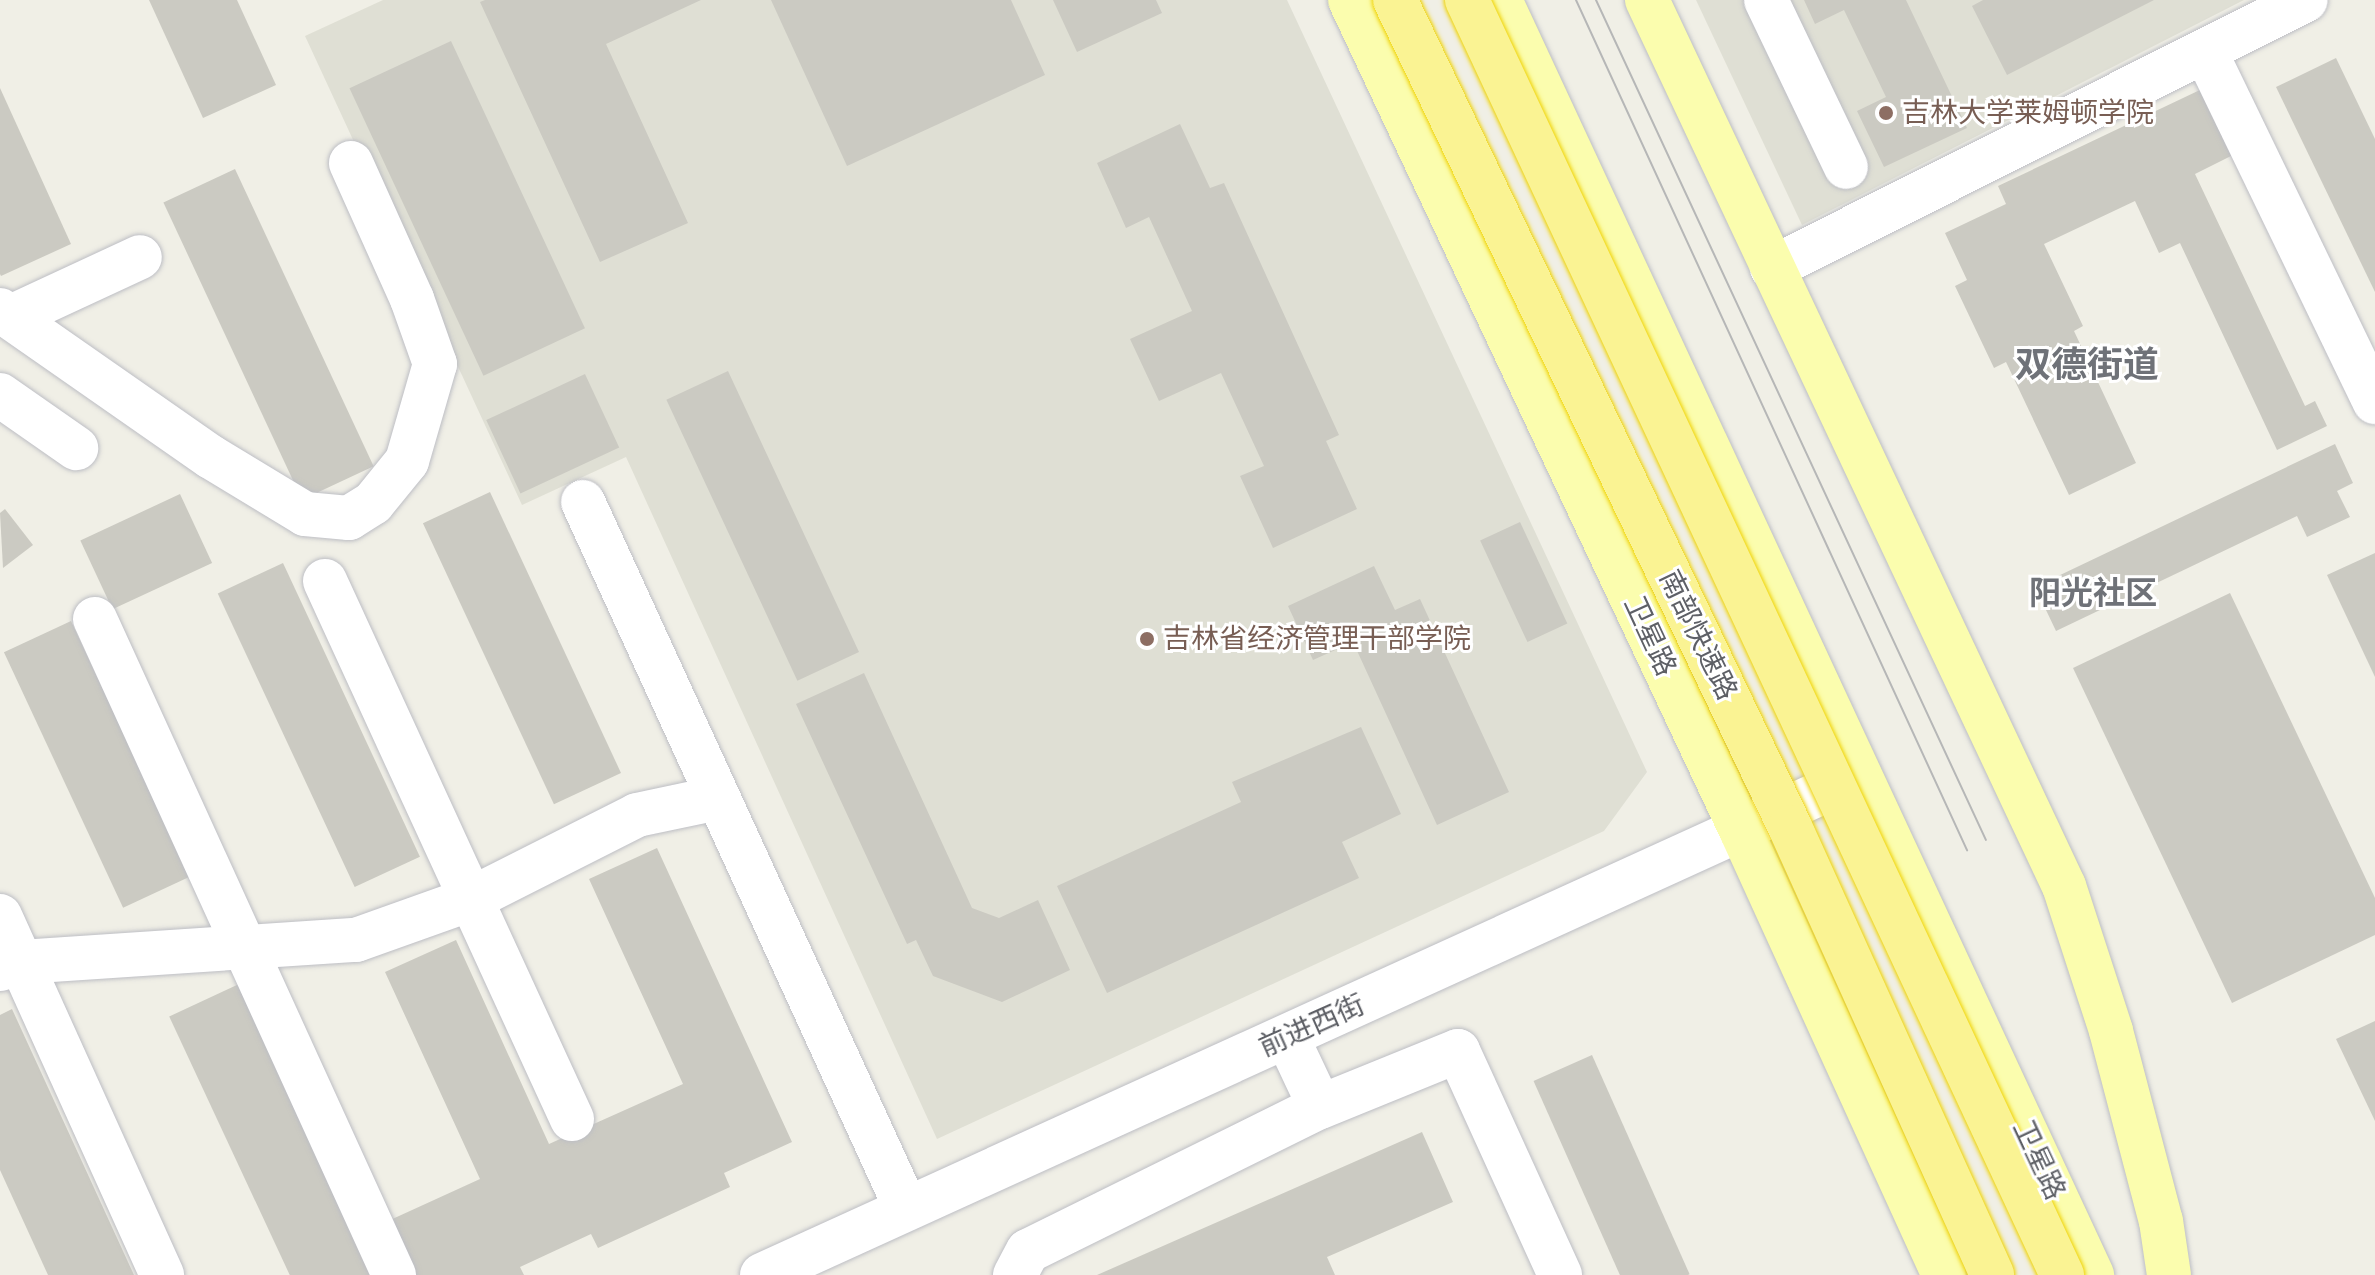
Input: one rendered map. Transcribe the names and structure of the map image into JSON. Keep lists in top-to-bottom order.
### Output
{
  "streets": {
    "highway": ["南部快速路"],
    "main road": ["卫星路"],
    "street": ["前进西街"]
  },
  "crossings": [
    ["卫星路", "前进西街"]
  ],
  "districts": ["双德街道", "阳光社区"],
  "places": ["吉林大学莱姆顿学院", "吉林省经济管理干部学院"]
}
